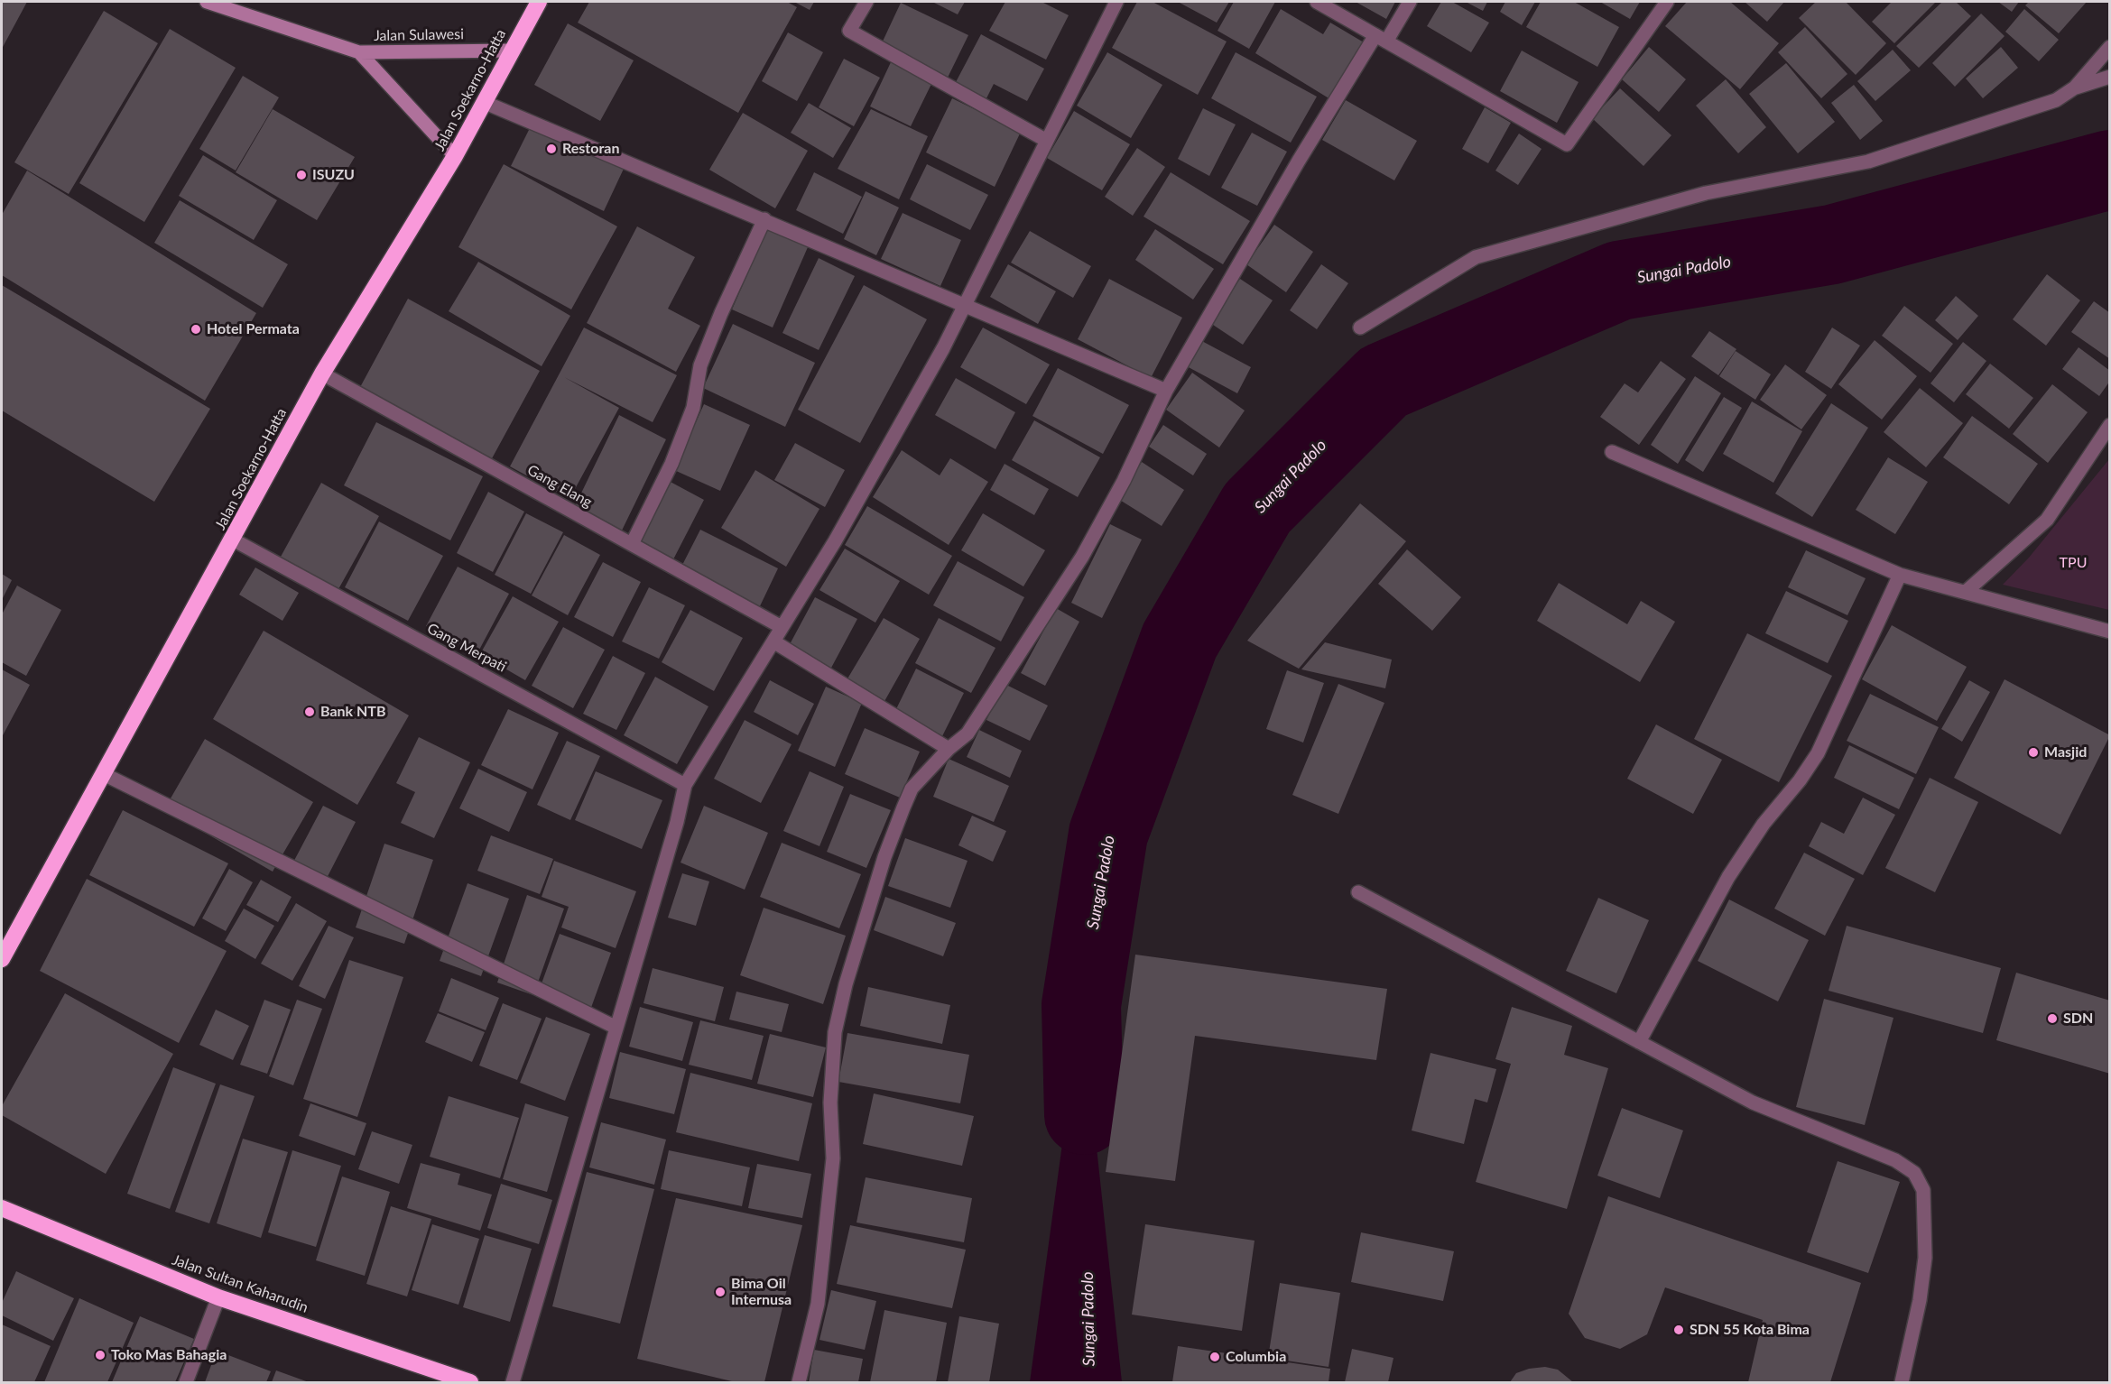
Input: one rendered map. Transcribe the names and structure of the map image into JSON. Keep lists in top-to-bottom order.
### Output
{
  "streets": {
    "highway": ["Jalan Soekarno-Hatta", "Jalan Sultan Kaharudin"],
    "street": ["Jalan Sulawesi", "Gang Elang", "Gang Merpati"]
  },
  "crossings": [
    ["Jalan Sulawesi", "Jalan Soekarno-Hatta"],
    ["Jalan Soekarno-Hatta", "Gang Elang"],
    ["Jalan Soekarno-Hatta", "Gang Merpati"]
  ],
  "water": ["Sungai Padolo"],
  "parks": ["TPU"],
  "places": [
    "Restoran",
    "ISUZU",
    "Hotel Permata",
    "Bank NTB",
    "Masjid",
    "SDN",
    "Bima Oil Internusa",
    "SDN 55 Kota Bima",
    "Toko Mas Bahagia",
    "Columbia"
  ]
}
